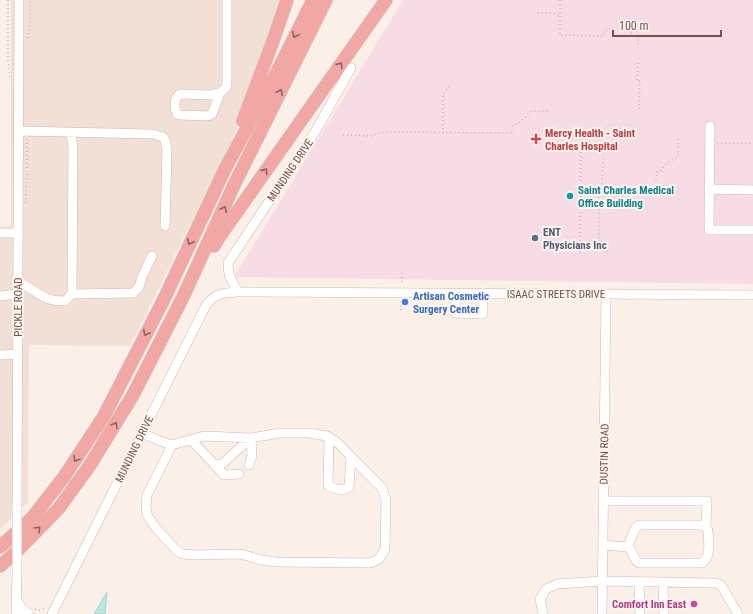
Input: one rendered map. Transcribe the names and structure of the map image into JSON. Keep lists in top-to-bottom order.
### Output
{
  "streets": {
    "street": [
      "MUNDING DRIVE",
      "ISAAC STREETS DRIVE",
      "PICKLE ROAD",
      "DUSTIN ROAD"
    ]
  },
  "crossings": [
    ["MUNDING DRIVE", "ISAAC STREETS DRIVE"],
    ["ISAAC STREETS DRIVE", "DUSTIN ROAD"]
  ],
  "places": {
    "health": ["Mercy Health - Saint Charles Hospital"],
    "other": [
      "Saint Charles Medical Office Building",
      "ENT Physicians Inc",
      "Artisan Cosmetic Surgery Center",
      "Comfort Inn East"
    ]
  },
  "scale_bar": "100 m"
}
